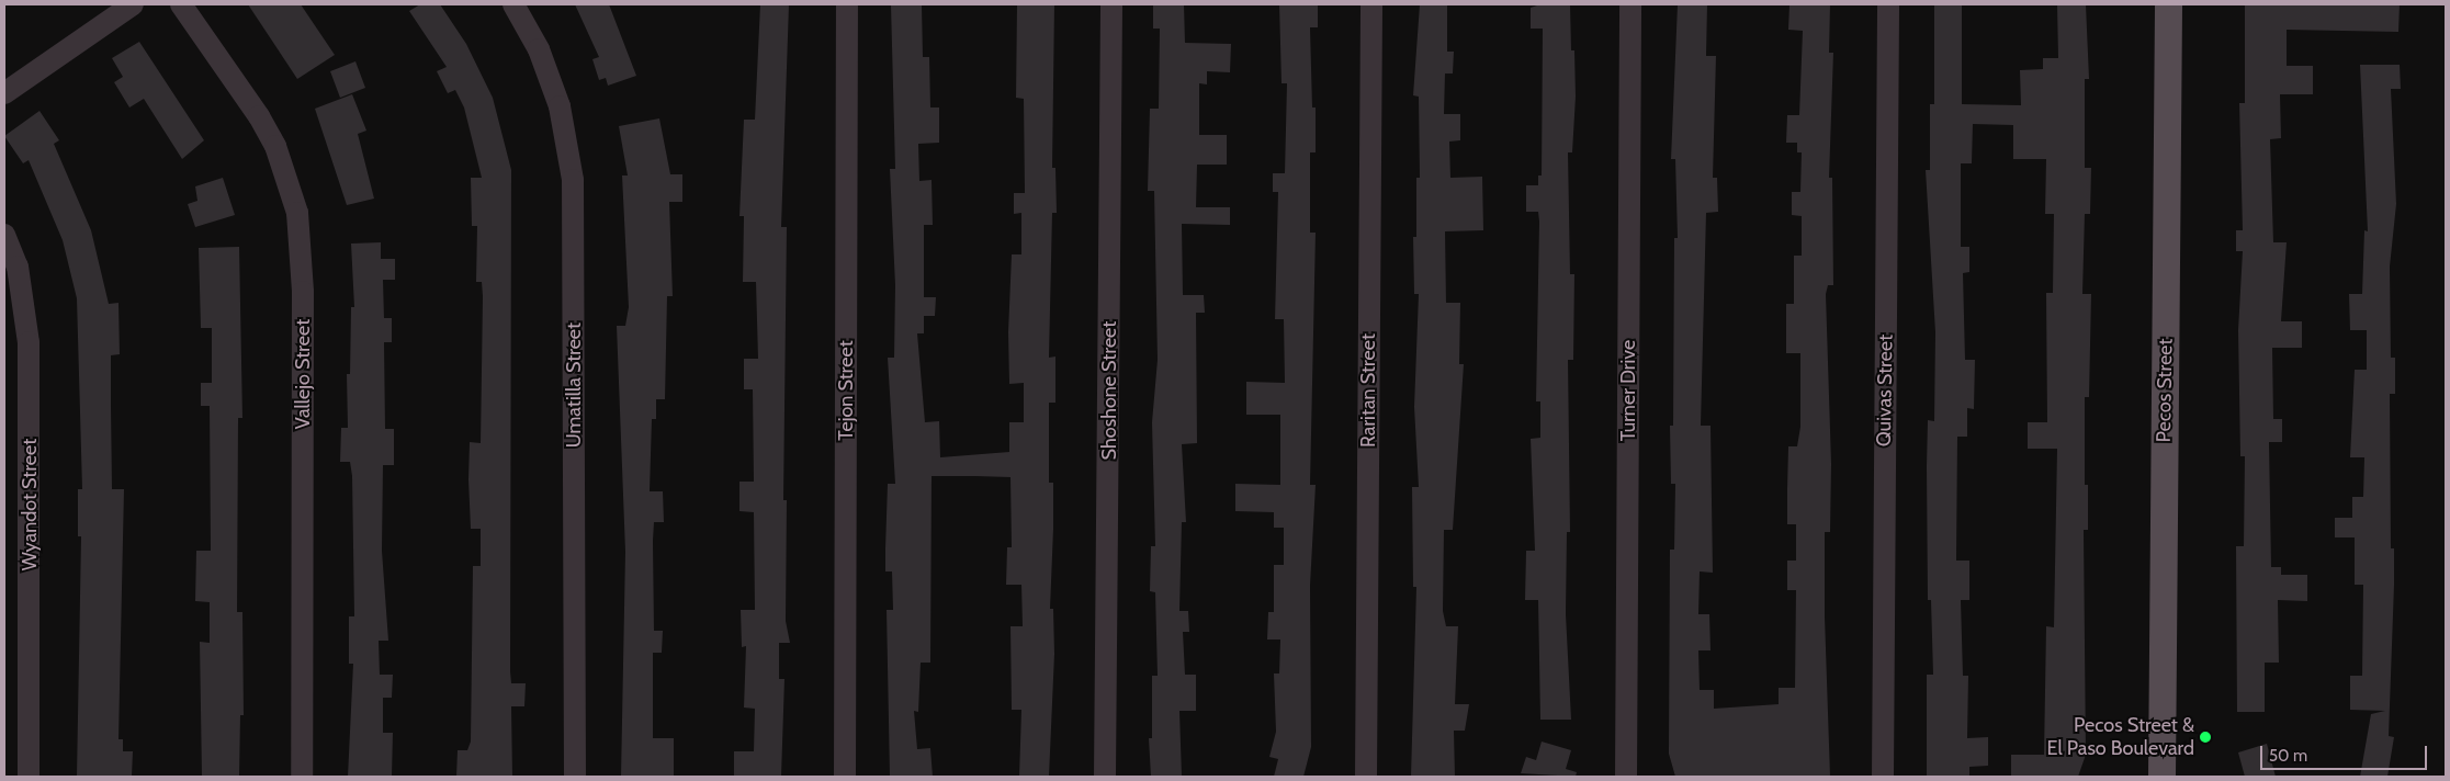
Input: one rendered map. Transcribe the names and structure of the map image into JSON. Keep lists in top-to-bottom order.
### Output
{
  "streets": {
    "main road": ["Pecos Street"],
    "street": [
      "Vallejo Street",
      "Umatilla Street",
      "Tejon Street",
      "Shoshone Street",
      "Raritan Street",
      "Turner Drive",
      "Quivas Street",
      "Wyandot Street"
    ]
  },
  "places": ["Pecos Street & El Paso Boulevard"],
  "scale_bar": "50 m"
}
